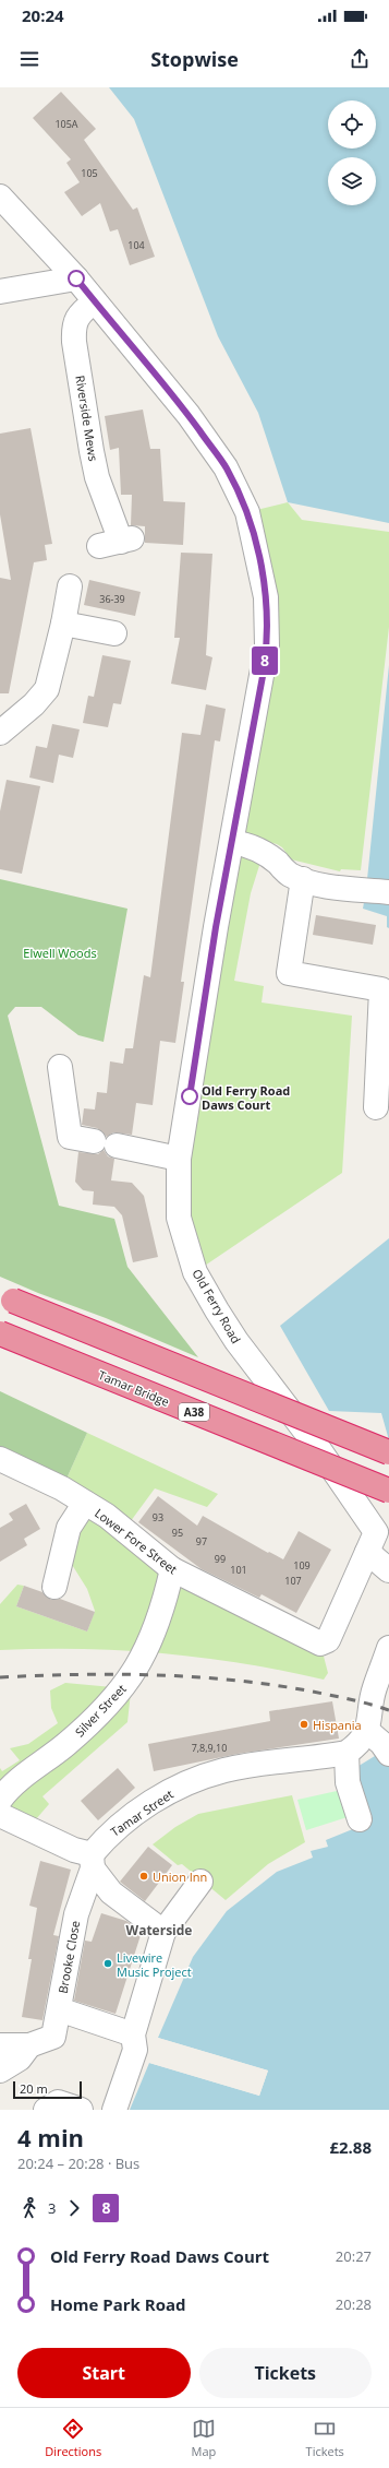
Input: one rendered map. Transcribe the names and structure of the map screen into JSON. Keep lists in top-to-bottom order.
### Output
{
  "streets": {
    "highway": ["Tamar Bridge", "A38"],
    "street": [
      "Riverside Mews",
      "Old Ferry Road",
      "Lower Fore Street",
      "Silver Street",
      "Tamar Street",
      "Brooke Close"
    ]
  },
  "crossings": [
    ["Riverside Mews", "Old Ferry Road"],
    ["Old Ferry Road", "Lower Fore Street"],
    ["Lower Fore Street", "Silver Street"],
    ["Tamar Street", "Brooke Close"]
  ],
  "districts": ["Waterside"],
  "parks": ["Elwell Woods"],
  "places": [
    "Old Ferry Road Daws Court",
    "Hispania",
    "Union Inn",
    "Livewire Music Project"
  ],
  "lines": ["bus line 8"],
  "house_numbers": [
    "105A",
    "105",
    "104",
    "36-39",
    "93",
    "95",
    "97",
    "99",
    "109",
    "101",
    "107",
    "7,8,9,10"
  ],
  "scale_bar": "20 m",
  "page": {
    "status": "20:24",
    "header": "Stopwise",
    "on_map": "8",
    "scale": "20 m",
    "heading": ["4 min", "20:24 – 20:28 · Bus", "£2.88"],
    "legs": ["3", "8"],
    "list": [
      {
        "name": "Old Ferry Road Daws Court",
        "value": "20:27"
      },
      {
        "name": "Home Park Road",
        "value": "20:28"
      }
    ],
    "buttons": ["Start", "Tickets"],
    "tabs": ["Directions", "Map", "Tickets"]
  }
}
